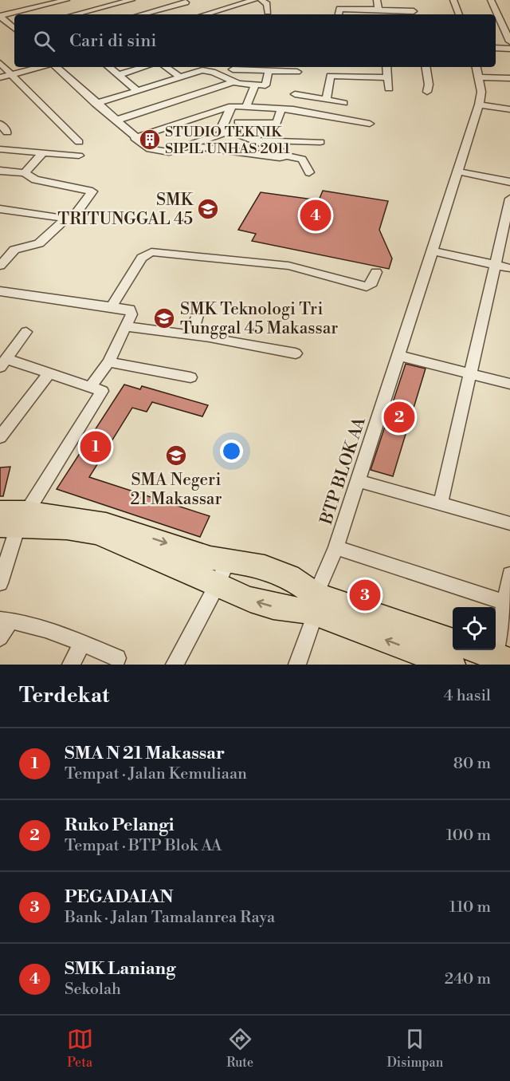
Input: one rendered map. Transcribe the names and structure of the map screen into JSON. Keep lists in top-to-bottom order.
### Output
{
  "streets": {
    "street": ["BTP BLOK AA"]
  },
  "places": {
    "building": ["STUDIO TEKNIK SIPIL UNHAS 2011"],
    "school or university": ["SMK TRITUNGGAL 45", "SMK Teknologi Tri Tunggal 45 Makassar", "SMA Negeri 21 Makassar"]
  },
  "page": {
    "search": "Cari di sini",
    "pins": [
      "4",
      "2",
      "1",
      "3"
    ],
    "heading": ["Terdekat", "4 hasil"],
    "list": [
      {
        "mark": "1",
        "name": "SMA N 21 Makassar",
        "note": "Tempat · Jalan Kemuliaan",
        "value": "80 m"
      },
      {
        "mark": "2",
        "name": "Ruko Pelangi",
        "note": "Tempat · BTP Blok AA",
        "value": "100 m"
      },
      {
        "mark": "3",
        "name": "PEGADAIAN",
        "note": "Bank · Jalan Tamalanrea Raya",
        "value": "110 m"
      },
      {
        "mark": "4",
        "name": "SMK Laniang",
        "note": "Sekolah",
        "value": "240 m"
      }
    ],
    "nav": ["Peta", "Rute", "Disimpan"]
  }
}
